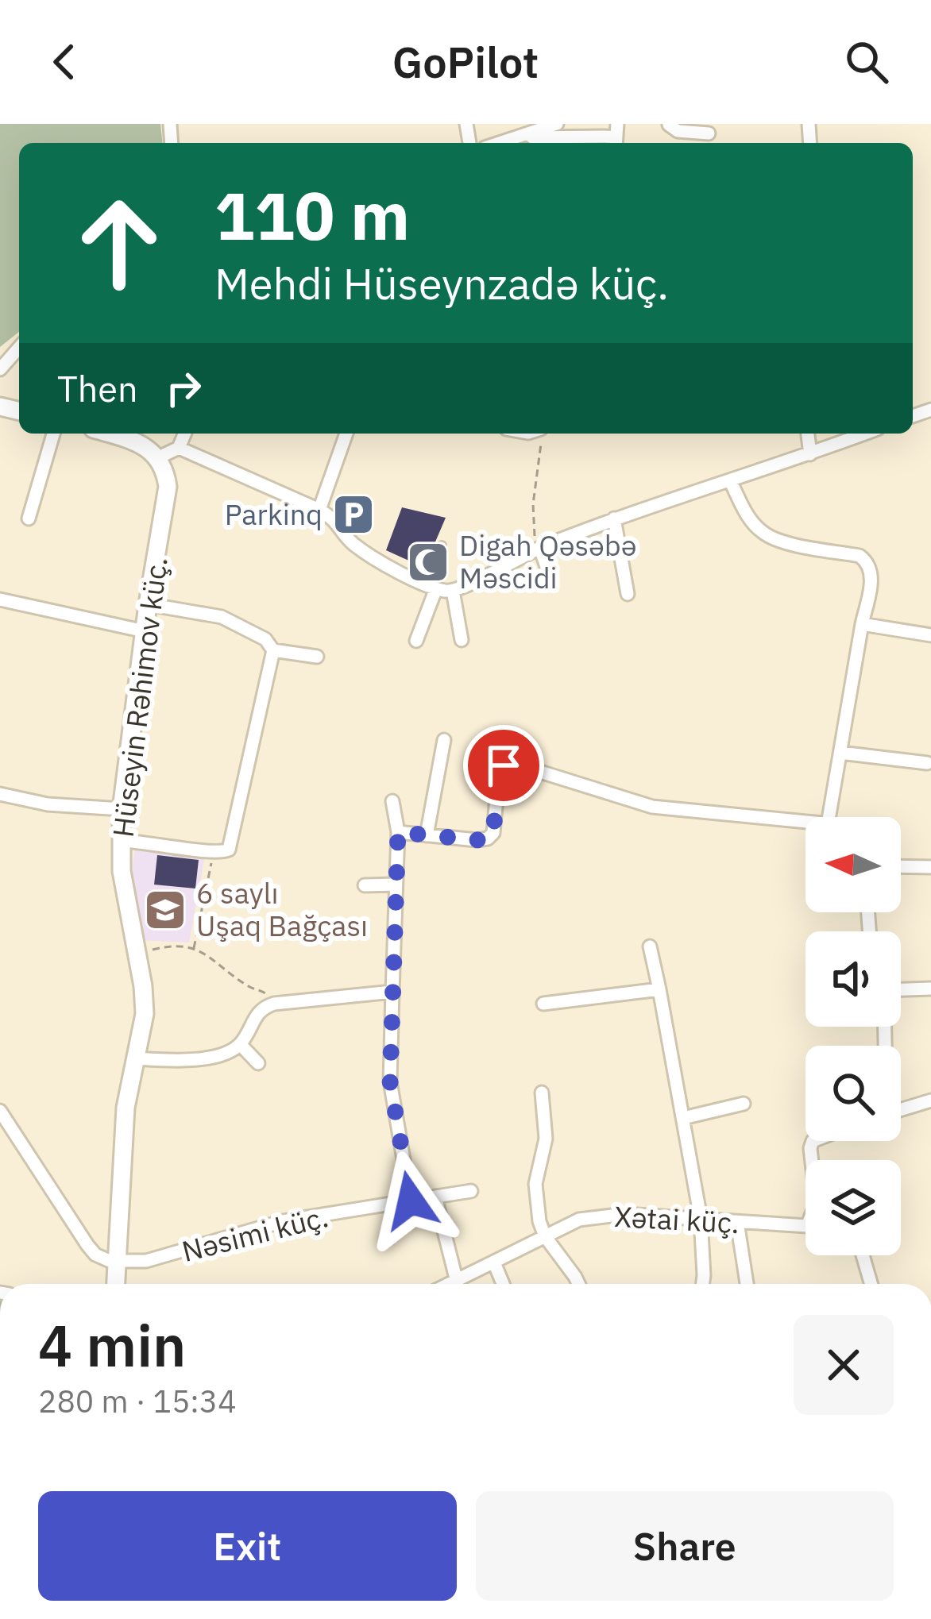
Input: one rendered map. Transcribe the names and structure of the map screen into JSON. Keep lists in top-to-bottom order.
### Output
{
  "streets": {
    "main road": ["Hüseyin Rəhimov küç."],
    "street": ["Xətai küç.", "Nəsimi küç."]
  },
  "crossings": [
    ["Hüseyin Rəhimov küç.", "Nəsimi küç."]
  ],
  "places": {
    "parking": ["Parkinq"],
    "mosque": ["Digah Qəsəbə Məscidi"],
    "school or university": ["6 saylı Uşaq Bağçası"]
  },
  "north": "left",
  "page": {
    "header": "GoPilot",
    "turn": ["110 m", "Mehdi Hüseynzadə küç."],
    "then": "Then",
    "heading": ["4 min", "280 m · 15:34"],
    "buttons": ["Exit", "Share"]
  }
}
